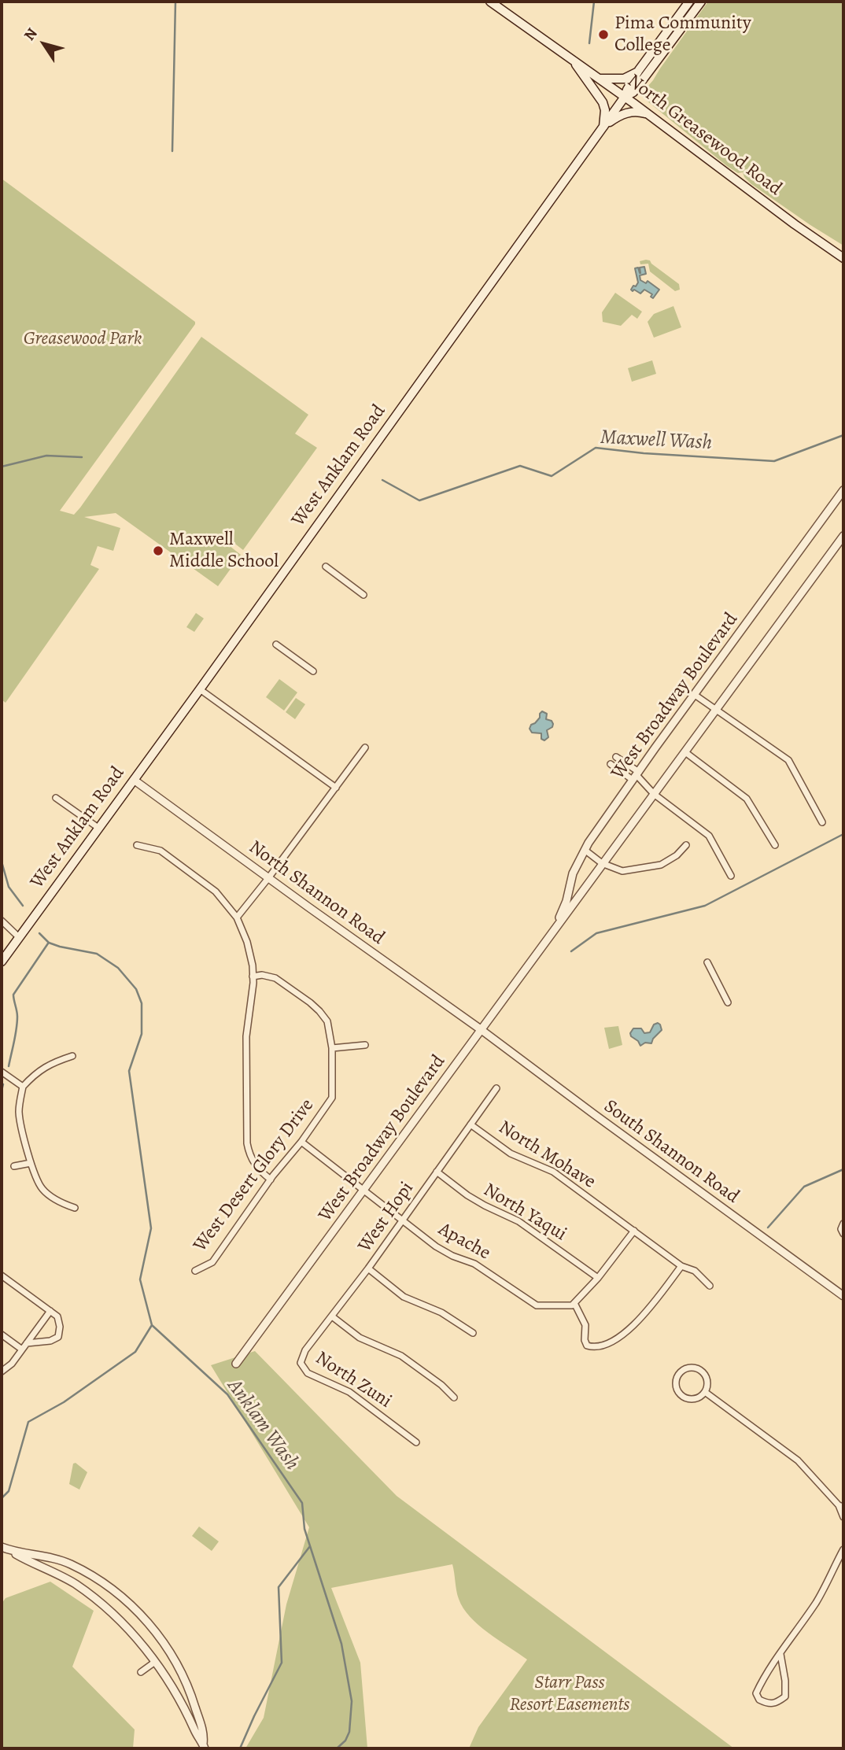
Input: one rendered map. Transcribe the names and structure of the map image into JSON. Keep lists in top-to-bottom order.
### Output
{
  "streets": {
    "main road": ["North Greasewood Road", "West Anklam Road"],
    "street": [
      "West Broadway Boulevard",
      "North Shannon Road",
      "South Shannon Road",
      "North Mohave",
      "West Desert Glory Drive",
      "North Yaqui",
      "West Hopi",
      "Apache",
      "North Zuni"
    ]
  },
  "crossings": [
    ["North Greasewood Road", "West Anklam Road"],
    ["West Anklam Road", "North Shannon Road"],
    ["West Broadway Boulevard", "North Shannon Road"],
    ["West Broadway Boulevard", "South Shannon Road"],
    ["West Broadway Boulevard", "Apache"],
    ["North Shannon Road", "South Shannon Road"],
    ["North Mohave", "West Hopi"],
    ["West Desert Glory Drive", "Apache"],
    ["North Yaqui", "West Hopi"],
    ["West Hopi", "Apache"],
    ["West Hopi", "North Zuni"]
  ],
  "water": ["Maxwell Wash", "Anklam Wash"],
  "parks": ["Greasewood Park", "Starr Pass Resort Easements"],
  "places": ["Pima Community College", "Maxwell Middle School"],
  "north": "top left"
}
